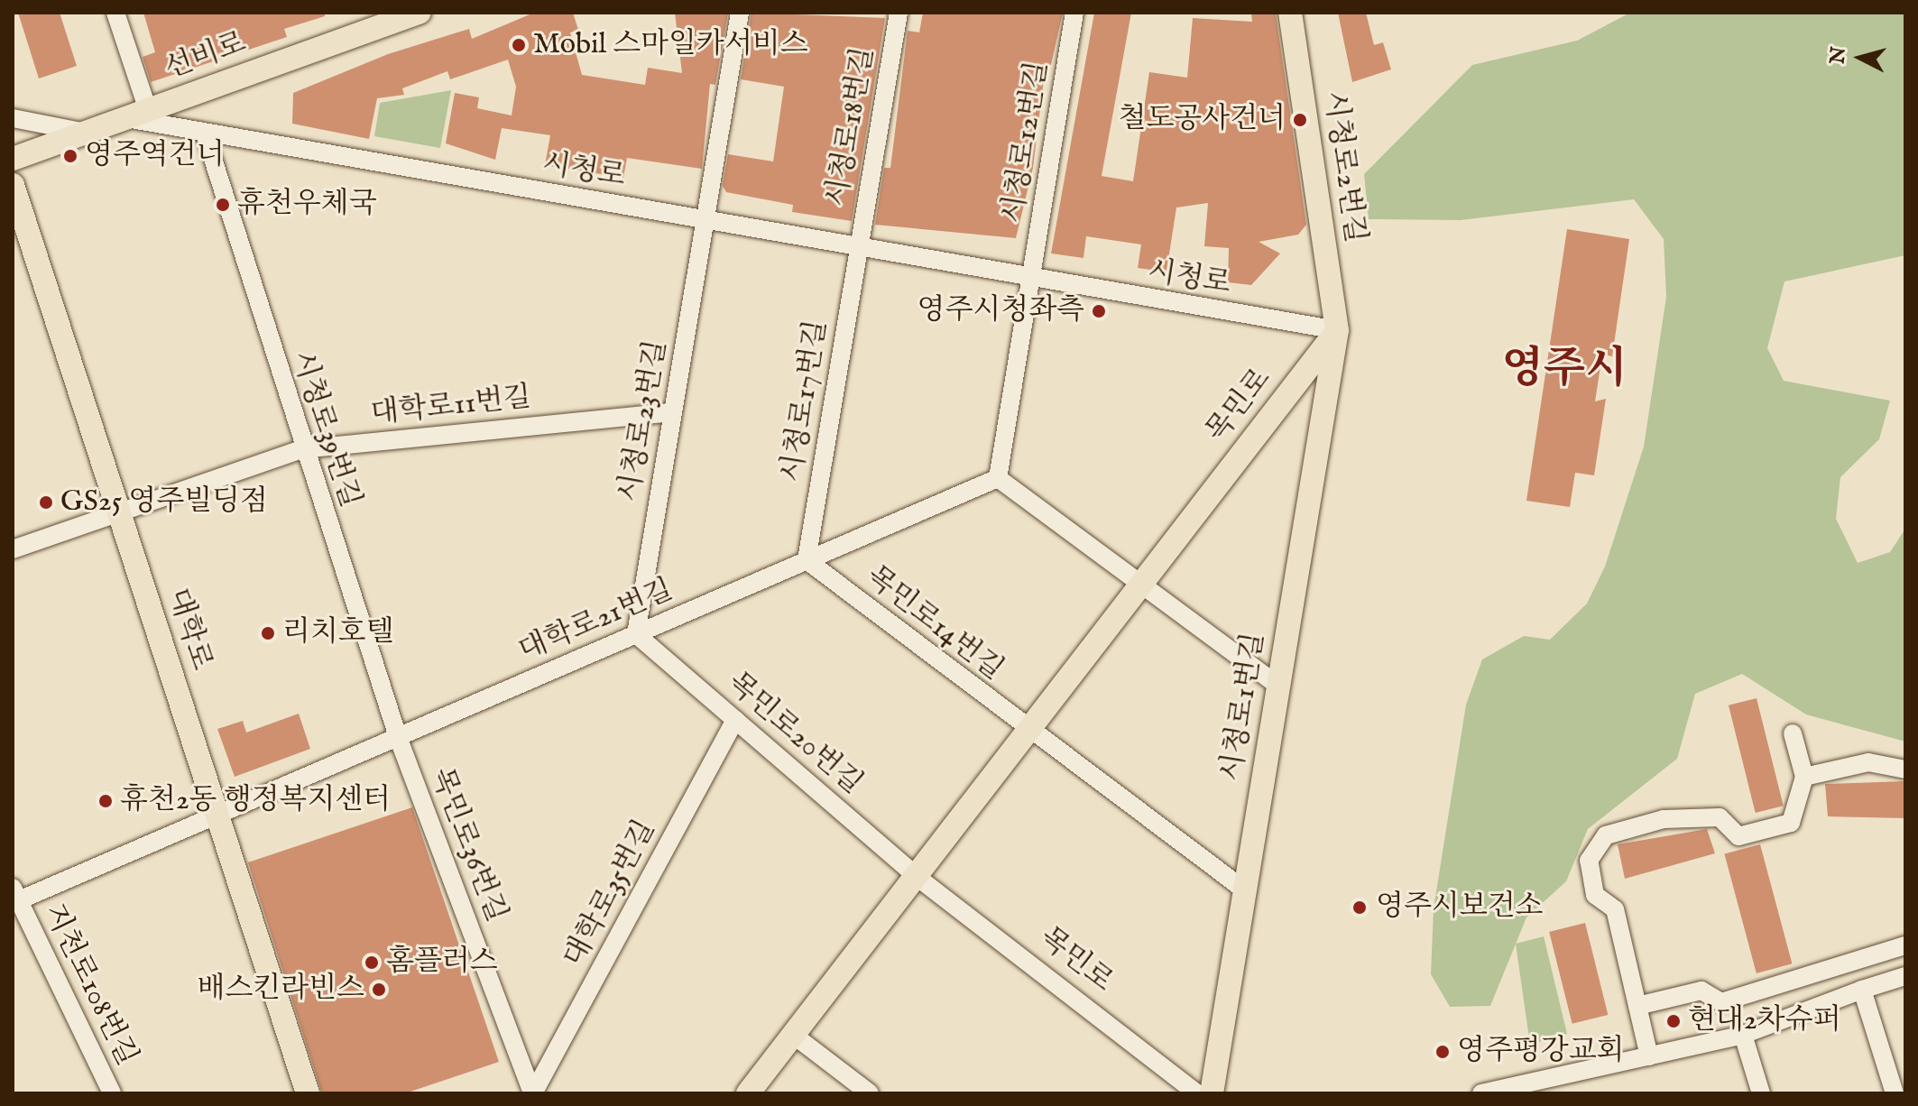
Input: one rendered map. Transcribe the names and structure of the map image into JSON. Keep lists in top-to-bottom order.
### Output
{
  "streets": {
    "main road": [
      "선비로",
      "시청로2번길",
      "목민로",
      "대학로",
      "시청로1번길"
    ],
    "street": [
      "시청로18번길",
      "시청로12번길",
      "시청로",
      "시청로17번길",
      "대학로11번길",
      "시청로23번길",
      "시청로39번길",
      "대학로21번길",
      "목민로14번길",
      "목민로20번길",
      "목민로36번길",
      "대학로35번길",
      "지천로108번길"
    ]
  },
  "crossings": [
    ["선비로", "시청로"],
    ["시청로18번길", "시청로"],
    ["시청로18번길", "시청로17번길"],
    ["시청로12번길", "시청로"],
    ["시청로2번길", "시청로"],
    ["시청로2번길", "목민로"],
    ["시청로2번길", "시청로1번길"],
    ["시청로", "시청로17번길"],
    ["시청로", "목민로"],
    ["시청로", "시청로23번길"],
    ["시청로", "시청로39번길"],
    ["시청로", "시청로1번길"],
    ["시청로17번길", "대학로21번길"],
    ["시청로17번길", "목민로14번길"],
    ["목민로", "목민로14번길"],
    ["목민로", "시청로1번길"],
    ["목민로", "목민로20번길"],
    ["대학로11번길", "시청로23번길"],
    ["대학로11번길", "시청로39번길"],
    ["대학로11번길", "대학로"],
    ["시청로23번길", "대학로21번길"],
    ["시청로23번길", "목민로20번길"],
    ["시청로39번길", "대학로21번길"],
    ["시청로39번길", "목민로36번길"],
    ["대학로21번길", "목민로14번길"],
    ["대학로21번길", "대학로"],
    ["대학로21번길", "목민로20번길"],
    ["대학로21번길", "목민로36번길"],
    ["대학로21번길", "지천로108번길"],
    ["목민로20번길", "대학로35번길"],
    ["목민로36번길", "대학로35번길"]
  ],
  "districts": ["영주시"],
  "places": [
    "Mobil 스마일카서비스",
    "철도공사건너",
    "영주역건너",
    "휴천우체국",
    "영주시청좌측",
    "GS25 영주빌딩점",
    "리치호텔",
    "휴천2동 행정복지센터",
    "영주시보건소",
    "홈플러스",
    "배스킨라빈스",
    "현대2차슈퍼",
    "영주평강교회"
  ],
  "north": "left"
}
